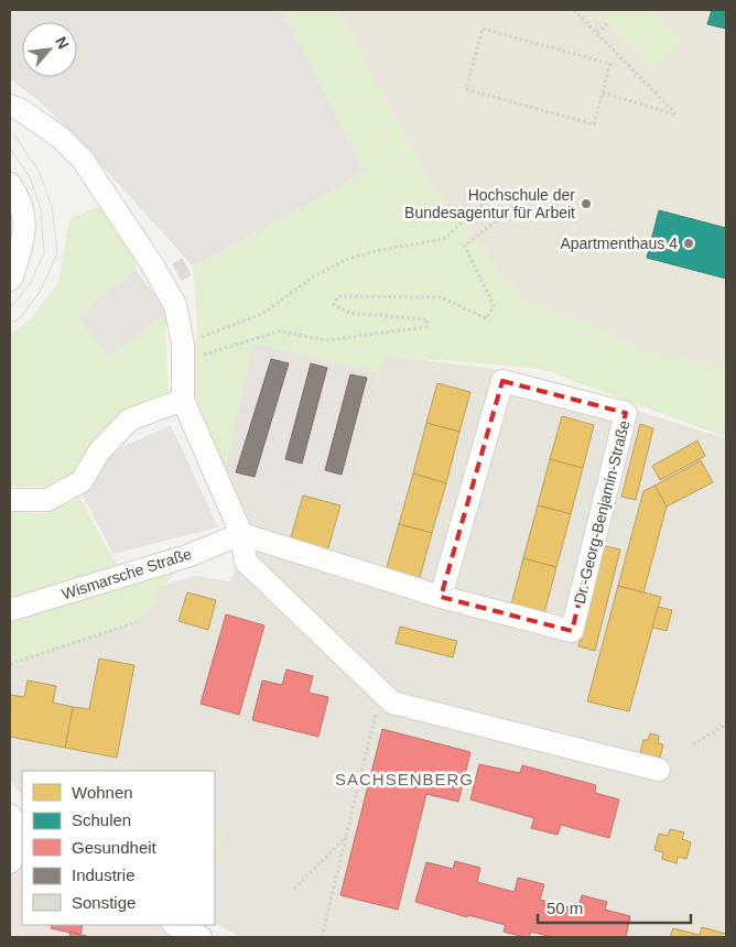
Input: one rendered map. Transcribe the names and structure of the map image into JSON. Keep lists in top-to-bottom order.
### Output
{
  "streets": {
    "street": ["Dr.-Georg-Benjamin-Straße", "Wismarsche Straße"]
  },
  "crossings": [
    ["Dr.-Georg-Benjamin-Straße", "Wismarsche Straße"]
  ],
  "districts": ["SACHSENBERG"],
  "places": ["Hochschule der Bundesagentur für Arbeit", "Apartmenthaus 4"],
  "legend": [
    "Wohnen",
    "Schulen",
    "Gesundheit",
    "Industrie",
    "Sonstige"
  ],
  "scale_bar": "50 m",
  "north": "top right"
}
